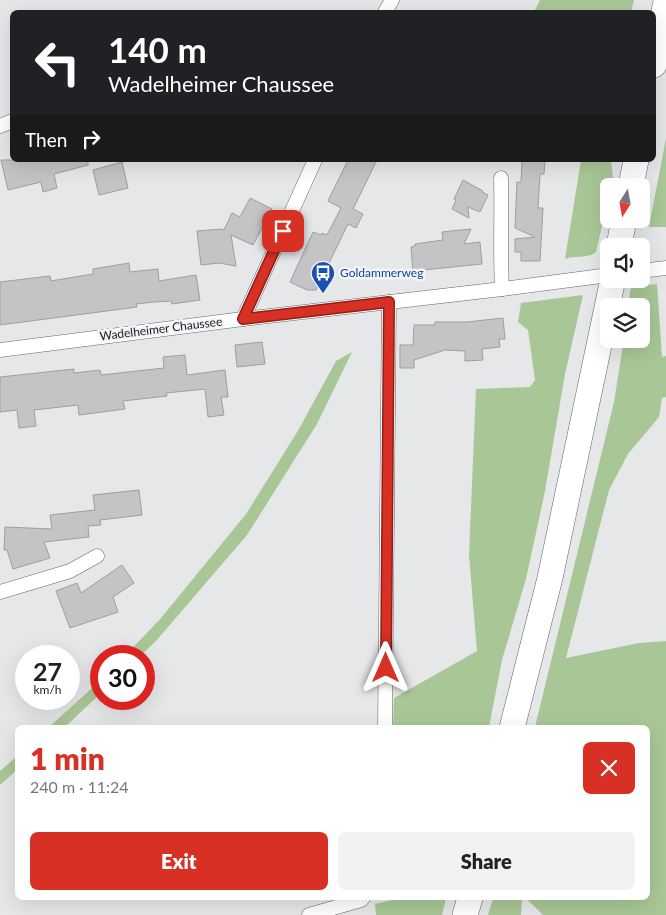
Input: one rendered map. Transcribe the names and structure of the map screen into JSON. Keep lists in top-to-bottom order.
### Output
{
  "streets": {
    "street": ["Wadelheimer Chaussee"]
  },
  "places": {
    "bus stop": ["Goldammerweg"]
  },
  "north": "bottom",
  "page": {
    "turn": ["140 m", "Wadelheimer Chaussee"],
    "then": "Then",
    "speed": "27 km/h",
    "limit": "30",
    "heading": ["1 min", "240 m · 11:24"],
    "buttons": ["Exit", "Share"]
  }
}
